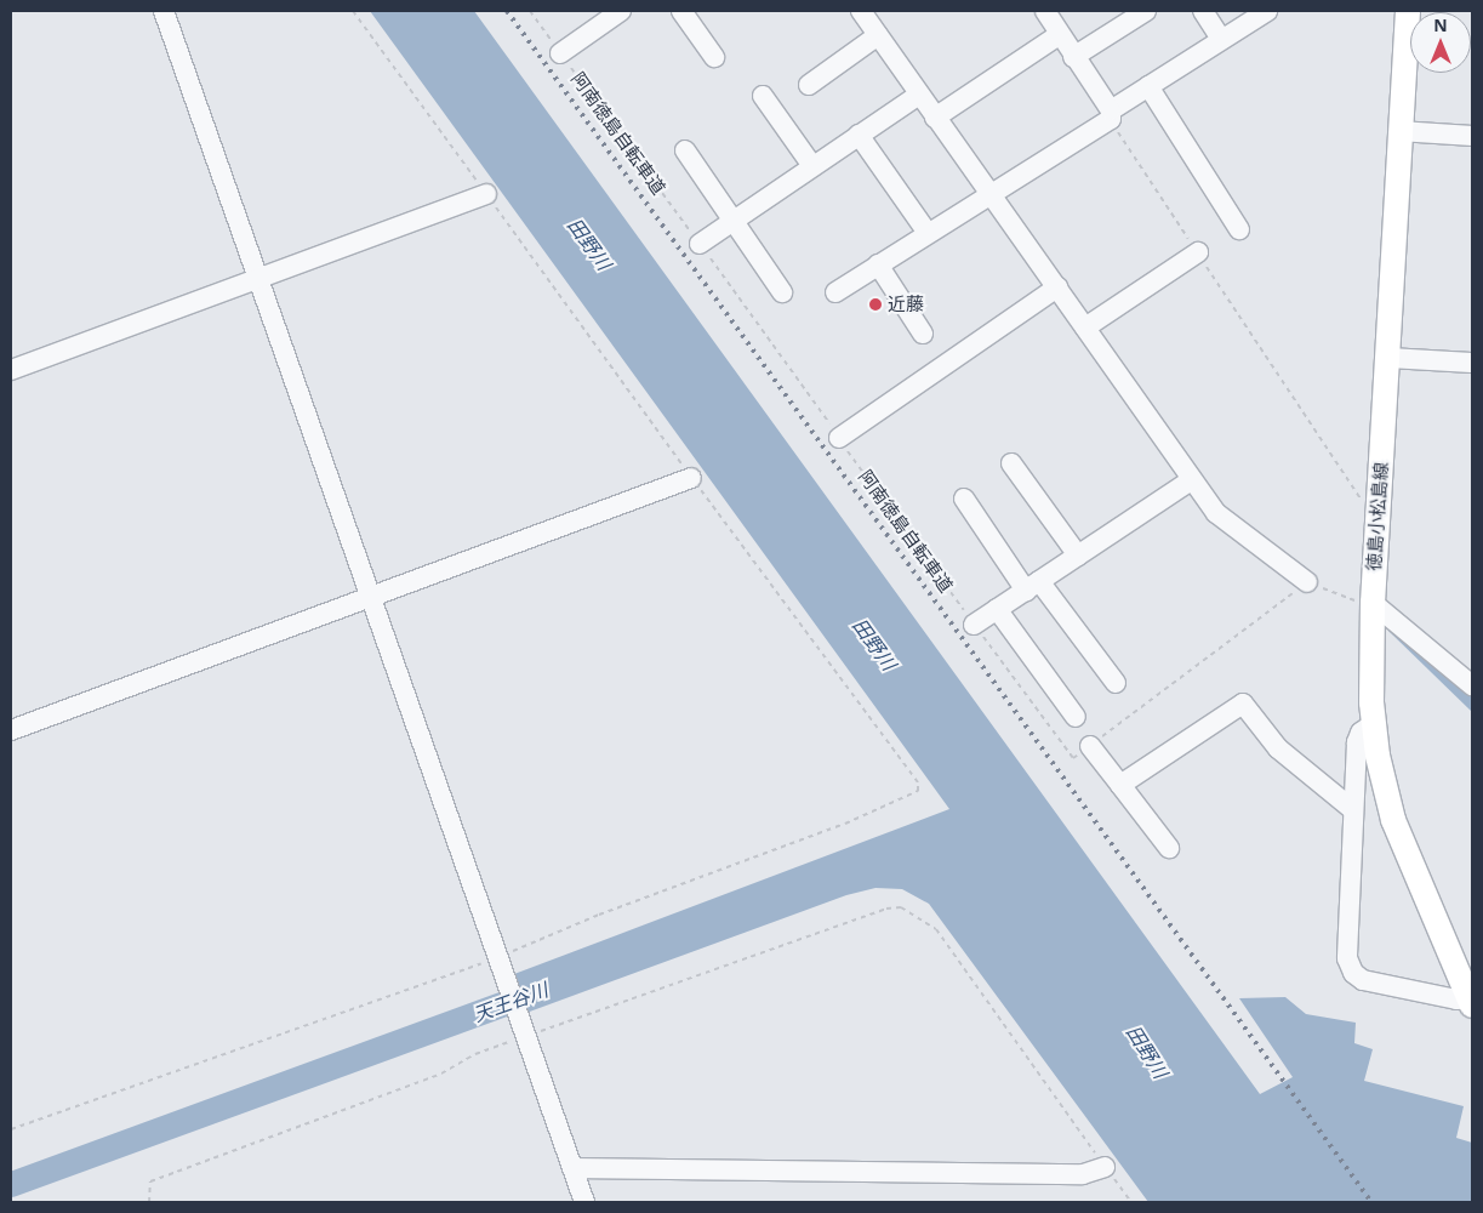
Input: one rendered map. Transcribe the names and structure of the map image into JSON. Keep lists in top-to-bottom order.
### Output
{
  "streets": {
    "main road": ["徳島小松島線"],
    "path": ["阿南徳島自転車道"]
  },
  "water": ["田野川", "天王谷川"],
  "places": ["近藤"],
  "north": "top"
}
